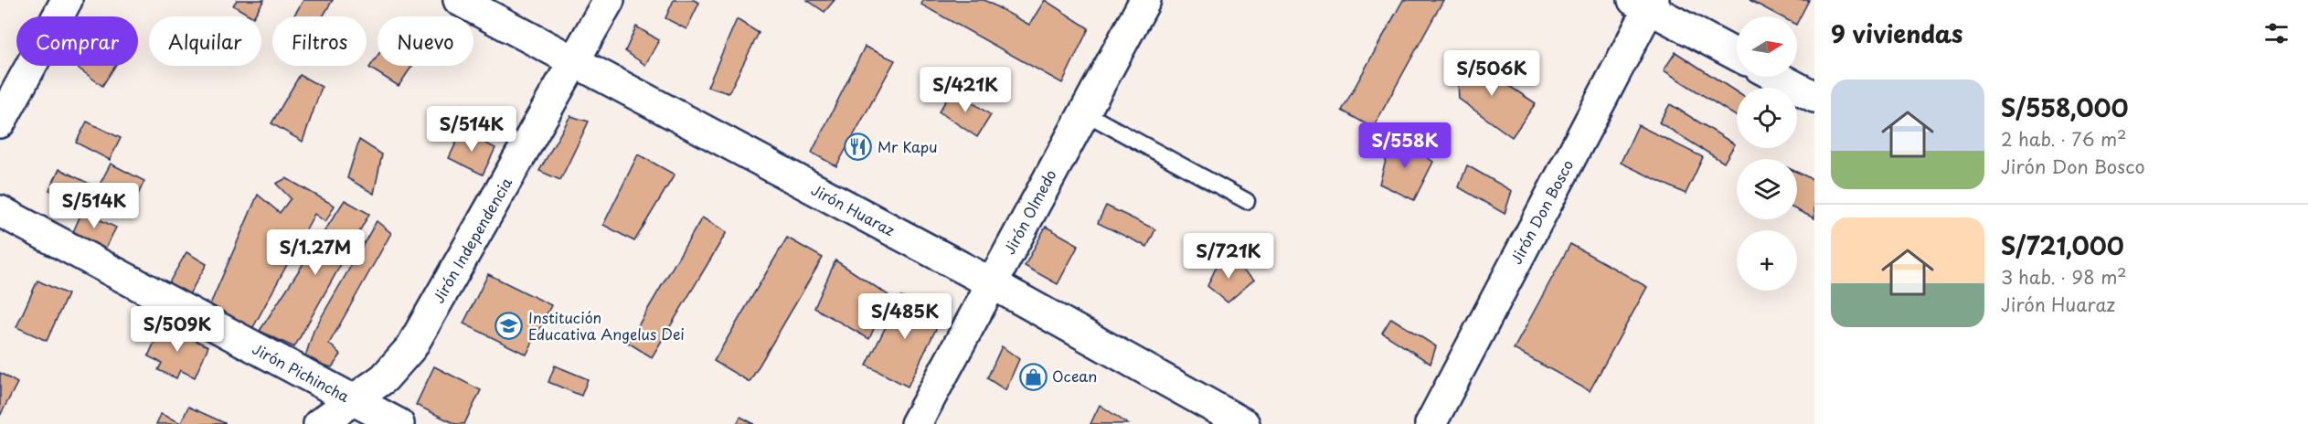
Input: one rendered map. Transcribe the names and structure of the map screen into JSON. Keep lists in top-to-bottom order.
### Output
{
  "streets": {
    "street": [
      "Jirón Huaraz",
      "Jirón Olmedo",
      "Jirón Don Bosco",
      "Jirón Independencia",
      "Jirón Pichincha"
    ]
  },
  "crossings": [
    ["Jirón Huaraz", "Jirón Olmedo"],
    ["Jirón Huaraz", "Jirón Independencia"],
    ["Jirón Independencia", "Jirón Pichincha"]
  ],
  "places": {
    "restaurant": ["Mr Kapu"],
    "school or university": ["Institución Educativa Angelus Dei"],
    "shop": ["Ocean"]
  },
  "north": "right",
  "page": {
    "heading": "9 viviendas",
    "map_buttons": "+",
    "chip": [
      "Comprar",
      "Alquilar",
      "Filtros",
      "Nuevo"
    ],
    "price": [
      "S/506K",
      "S/421K",
      "S/514K",
      "S/558K",
      "S/514K",
      "S/1.27M",
      "S/721K",
      "S/485K",
      "S/509K"
    ],
    "list": [
      {
        "name": "S/558,000",
        "note": "2 hab. · 76 m² · Jirón Don Bosco"
      },
      {
        "name": "S/721,000",
        "note": "3 hab. · 98 m² · Jirón Huaraz"
      }
    ]
  }
}
